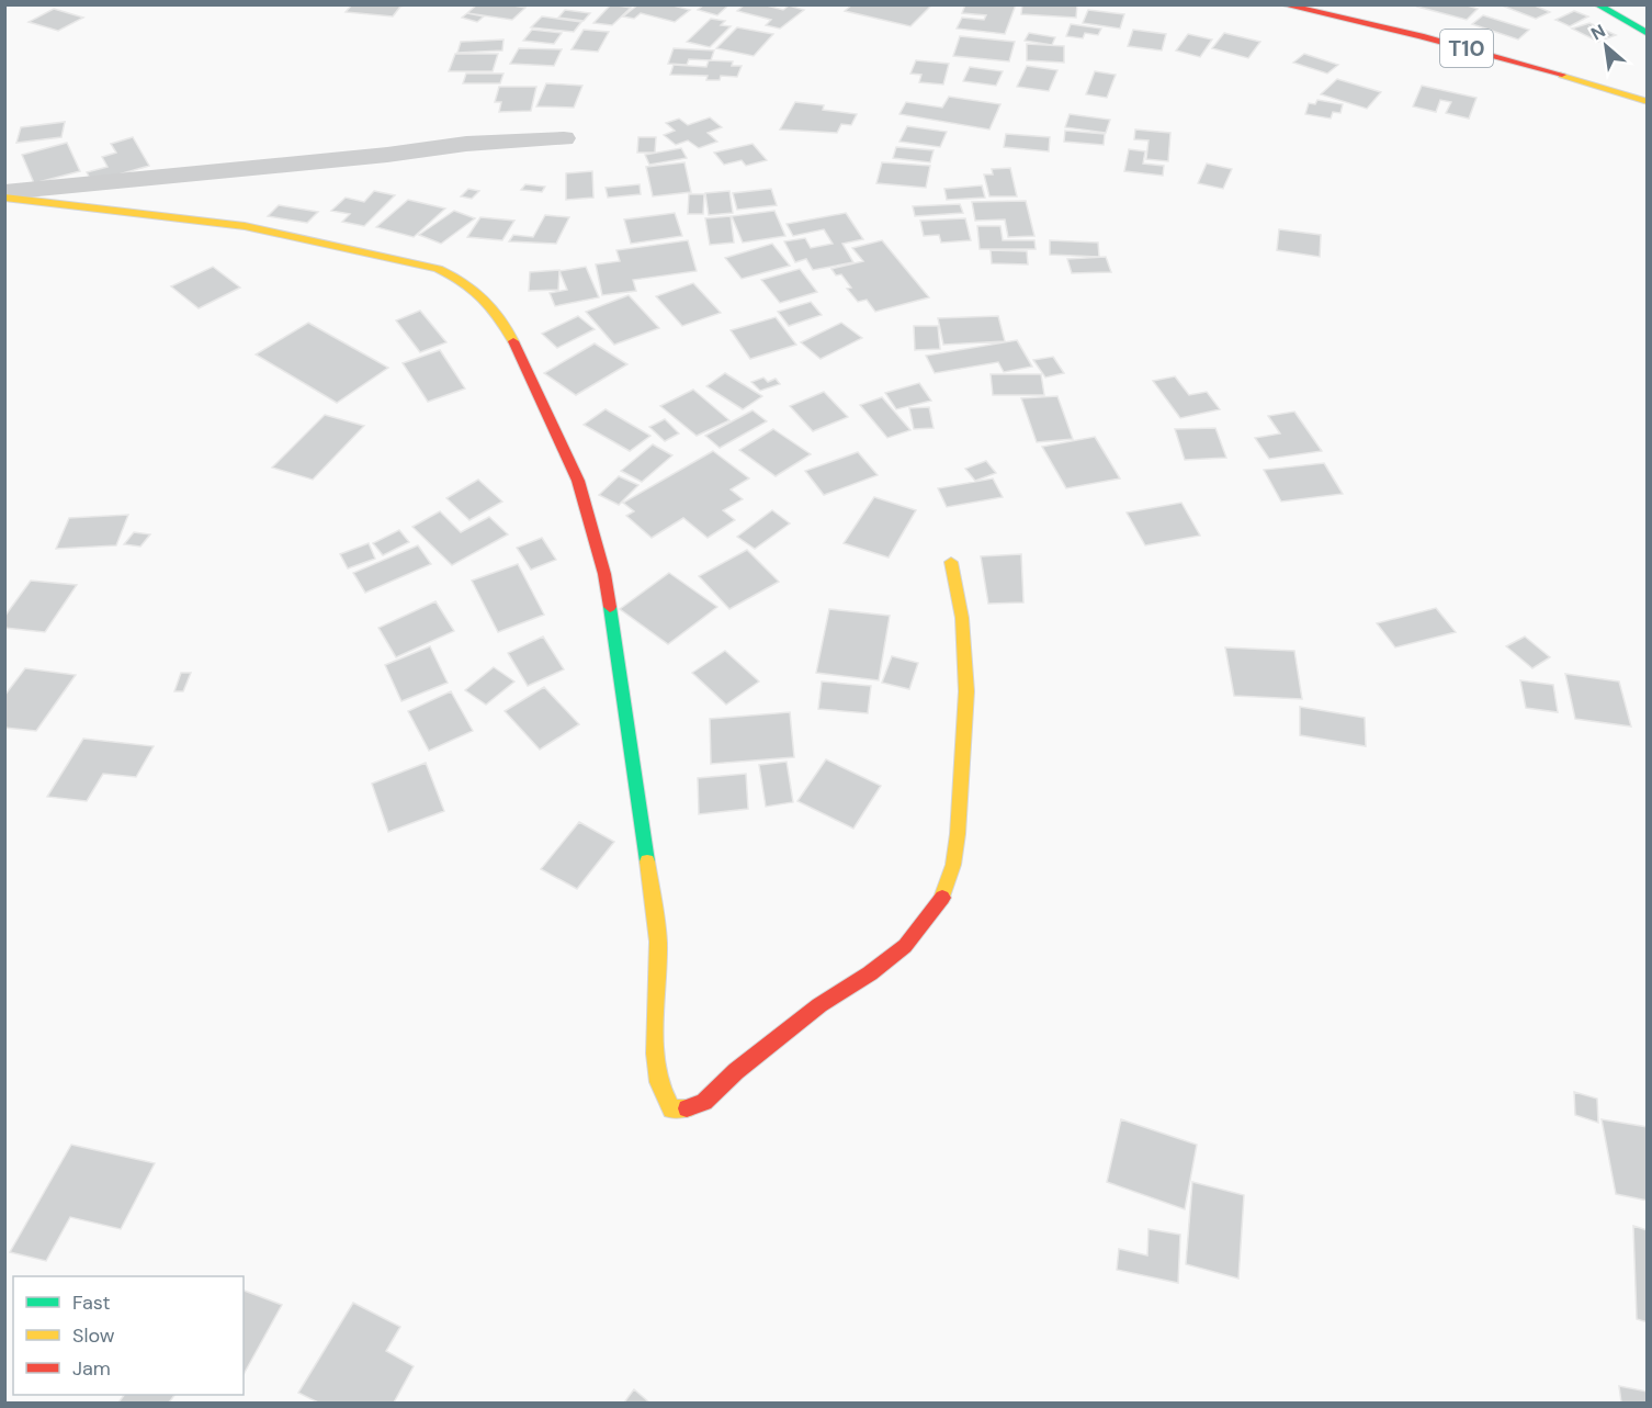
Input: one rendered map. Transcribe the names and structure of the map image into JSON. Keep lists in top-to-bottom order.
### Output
{
  "streets": {
    "main road": ["T10"]
  },
  "legend": ["Fast", "Slow", "Jam"],
  "north": "top left"
}
